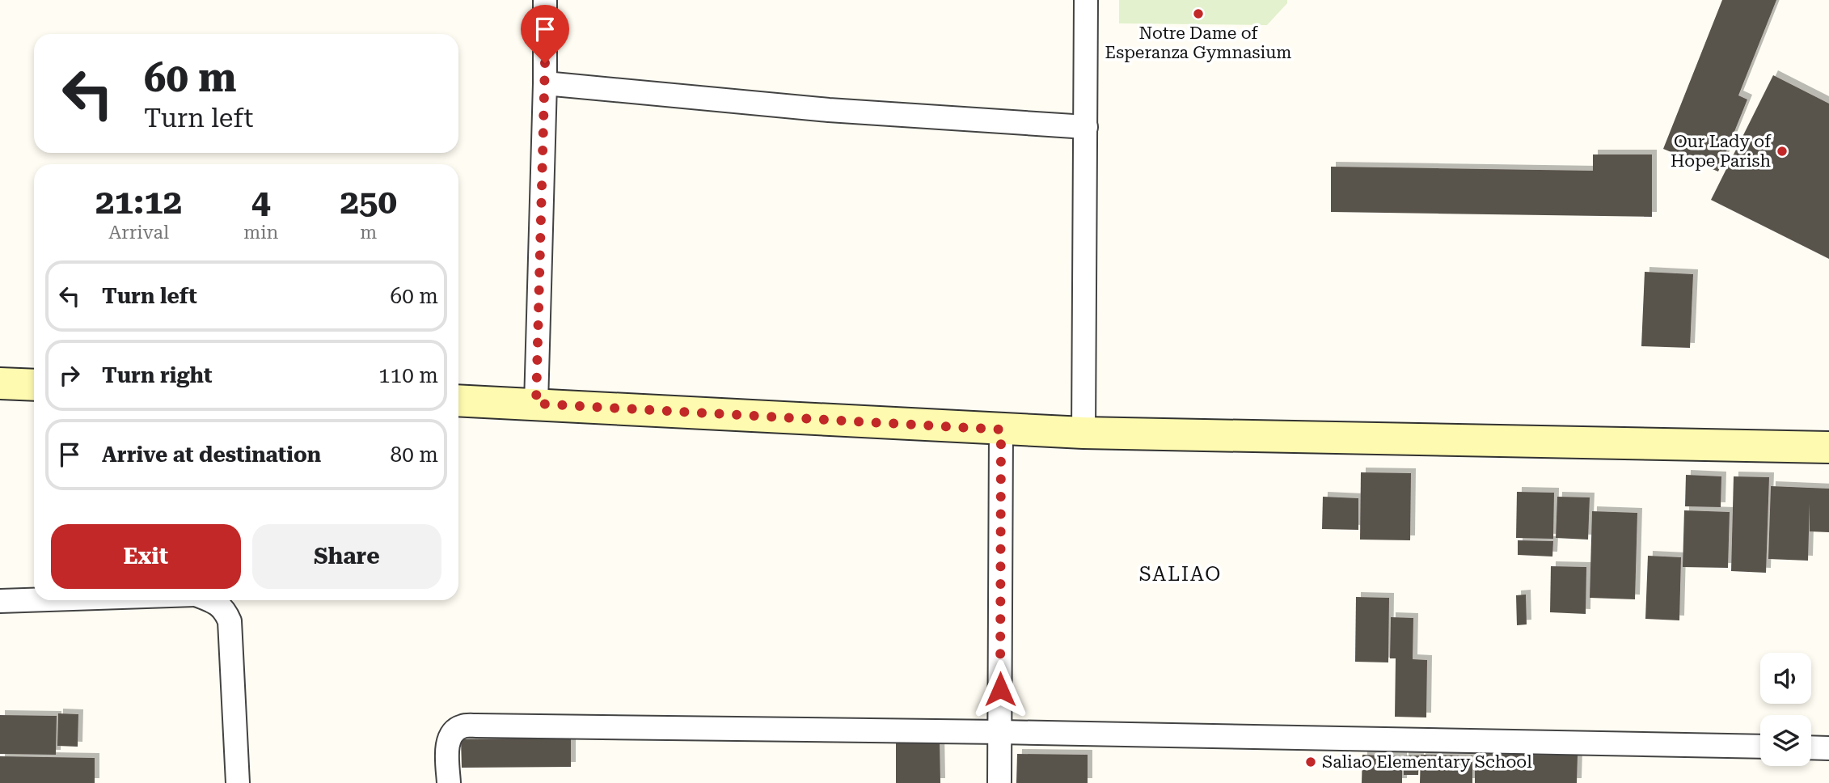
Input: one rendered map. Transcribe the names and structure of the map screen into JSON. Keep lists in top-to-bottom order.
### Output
{
  "districts": ["SALIAO"],
  "places": ["Notre Dame of Esperanza Gymnasium", "Our Lady of Hope Parish", "Saliao Elementary School"],
  "page": {
    "turn": ["60 m", "Turn left"],
    "eta": [
      "21:12",
      "Arrival",
      "4",
      "min",
      "250",
      "m"
    ],
    "list": [
      {
        "name": "Turn left",
        "value": "60 m"
      },
      {
        "name": "Turn right",
        "value": "110 m"
      },
      {
        "name": "Arrive at destination",
        "value": "80 m"
      }
    ],
    "buttons": ["Exit", "Share"]
  }
}
